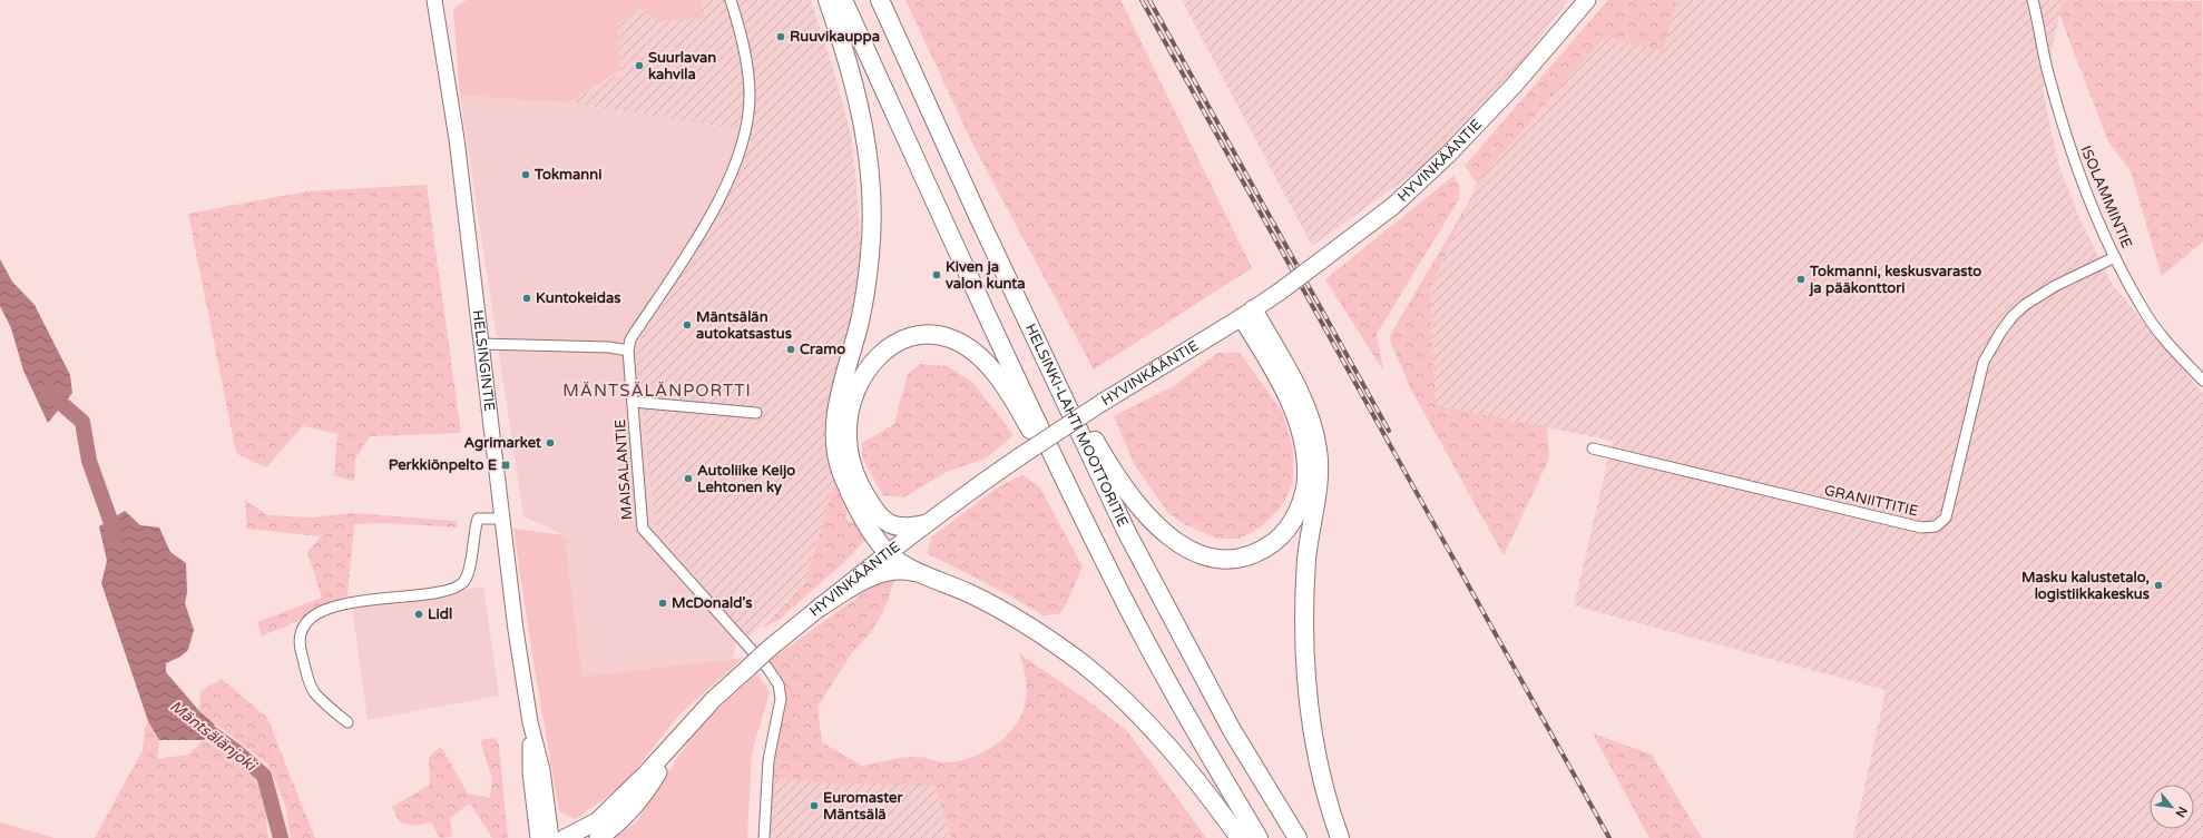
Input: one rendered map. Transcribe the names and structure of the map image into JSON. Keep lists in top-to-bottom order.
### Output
{
  "streets": {
    "highway": ["HYVINKÄÄNTIE", "HELSINKI-LAHTI MOOTTORITIE"],
    "main road": ["HELSINGINTIE"],
    "street": ["ISOLAMMINTIE", "MAISALANTIE", "GRANIITTITIE"]
  },
  "crossings": [
    ["ISOLAMMINTIE", "GRANIITTITIE"]
  ],
  "districts": ["MÄNTSÄLÄNPORTTI"],
  "water": ["Mäntsälänjoki"],
  "places": {
    "other": [
      "Ruuvikauppa",
      "Suurlavan kahvila",
      "Tokmanni",
      "Kiven ja valon kunta",
      "Tokmanni, keskusvarasto ja pääkonttori",
      "Kuntokeidas",
      "Mäntsälän autokatsastus",
      "Cramo",
      "Agrimarket",
      "Autoliike Keijo Lehtonen ky",
      "Masku kalustetalo, logistiikkakeskus",
      "McDonald's",
      "Lidl",
      "Euromaster Mäntsälä"
    ],
    "transit": ["Perkkiönpelto E"]
  },
  "north": "bottom right"
}
